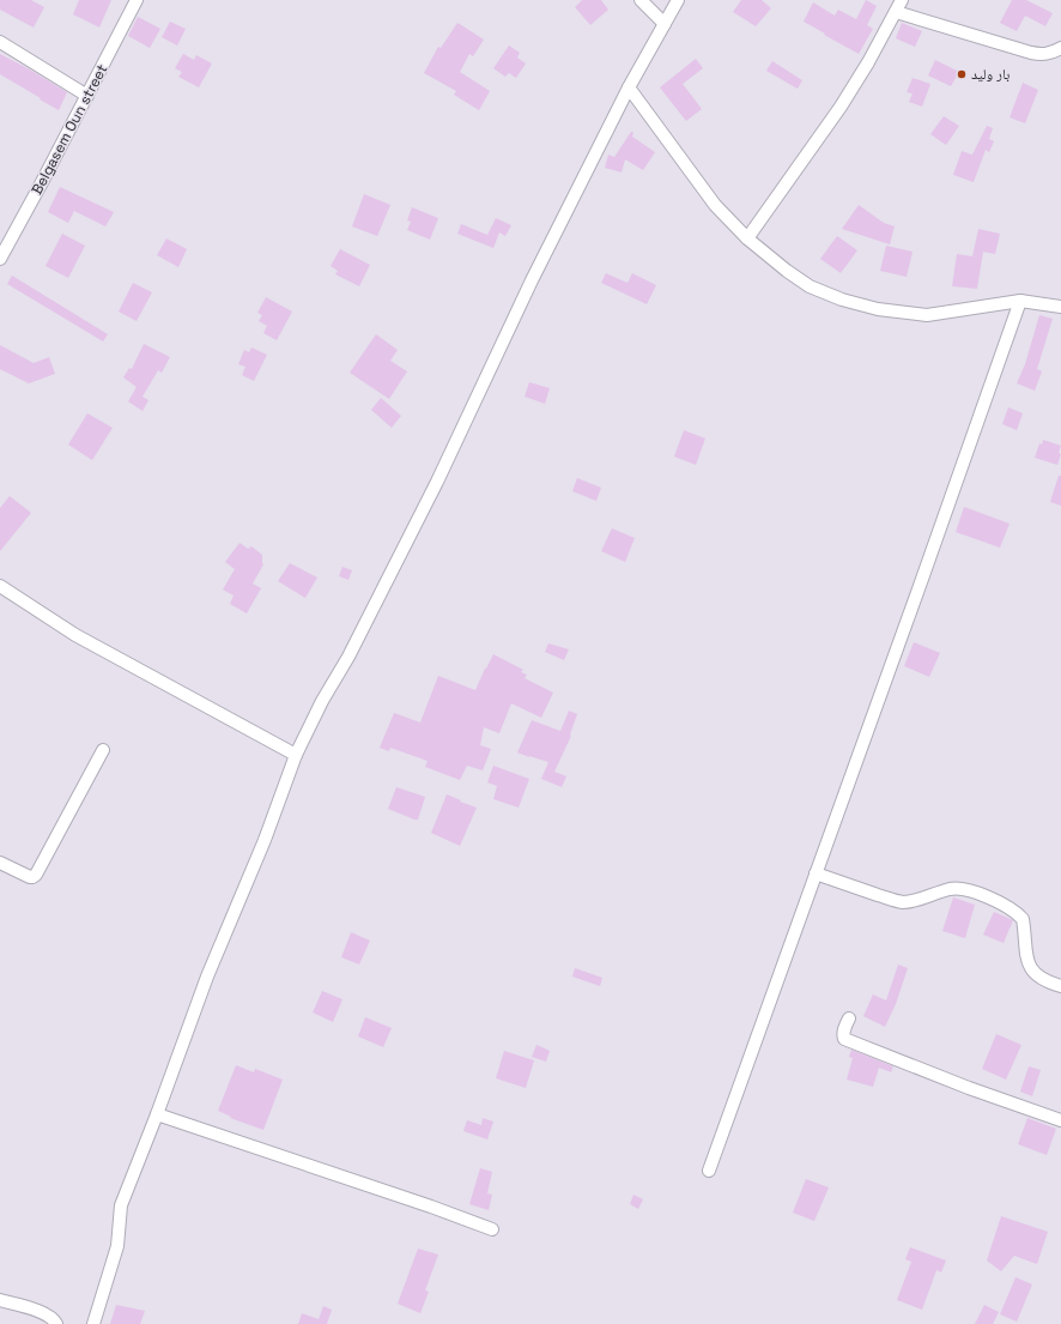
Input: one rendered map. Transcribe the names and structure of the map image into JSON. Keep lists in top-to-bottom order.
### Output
{
  "streets": {
    "street": ["Belgasem Oun street"]
  },
  "places": ["بار وليد"]
}
